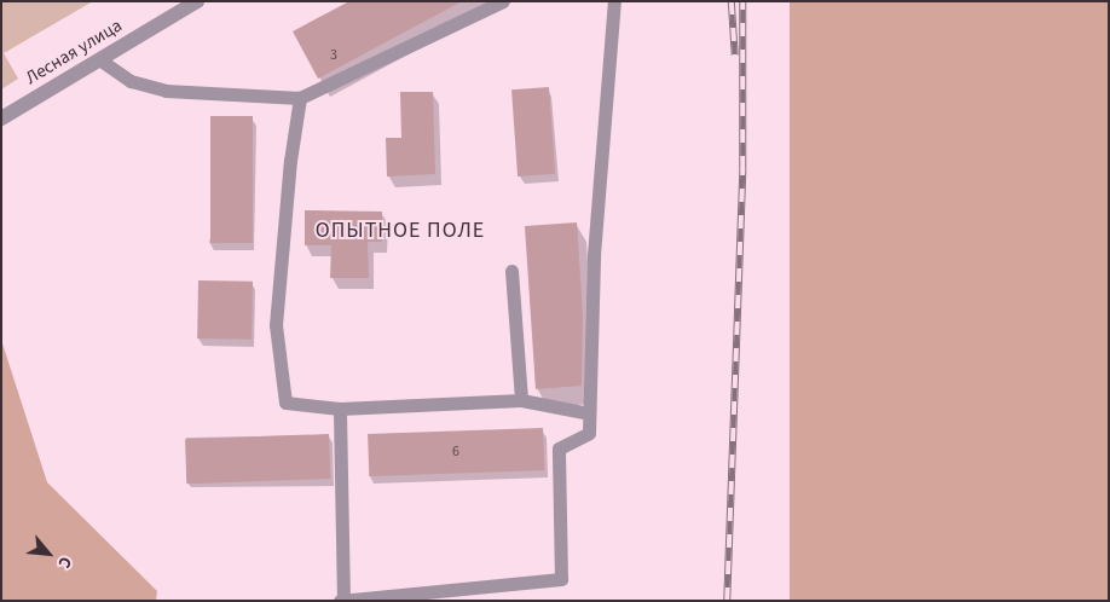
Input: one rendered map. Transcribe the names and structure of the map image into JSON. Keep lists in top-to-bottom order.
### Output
{
  "streets": {
    "street": ["Лесная улица"]
  },
  "districts": ["ОПЫТНОЕ ПОЛЕ"],
  "house_numbers": ["3", "6"],
  "north": "bottom right"
}
